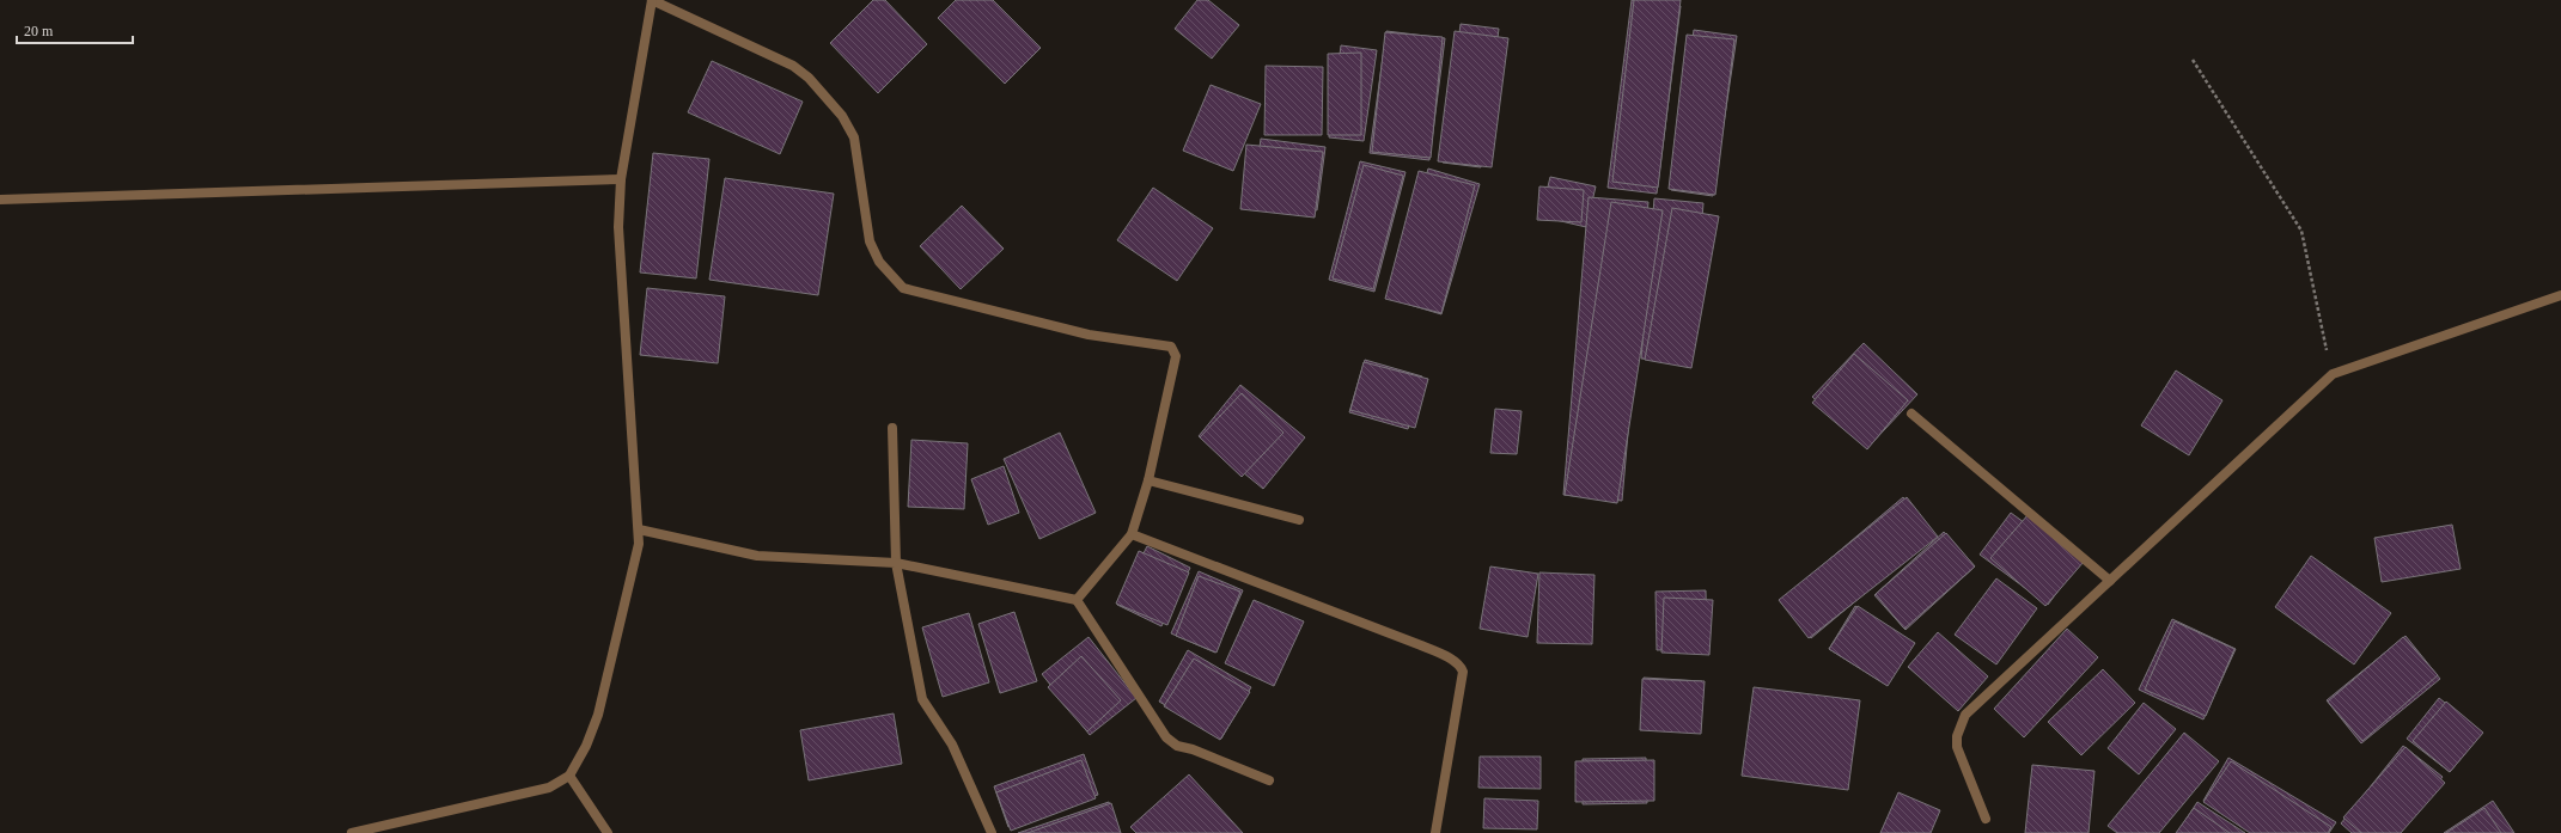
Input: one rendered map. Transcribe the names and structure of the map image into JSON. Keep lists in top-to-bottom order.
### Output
{
  "scale_bar": "20 m"
}
